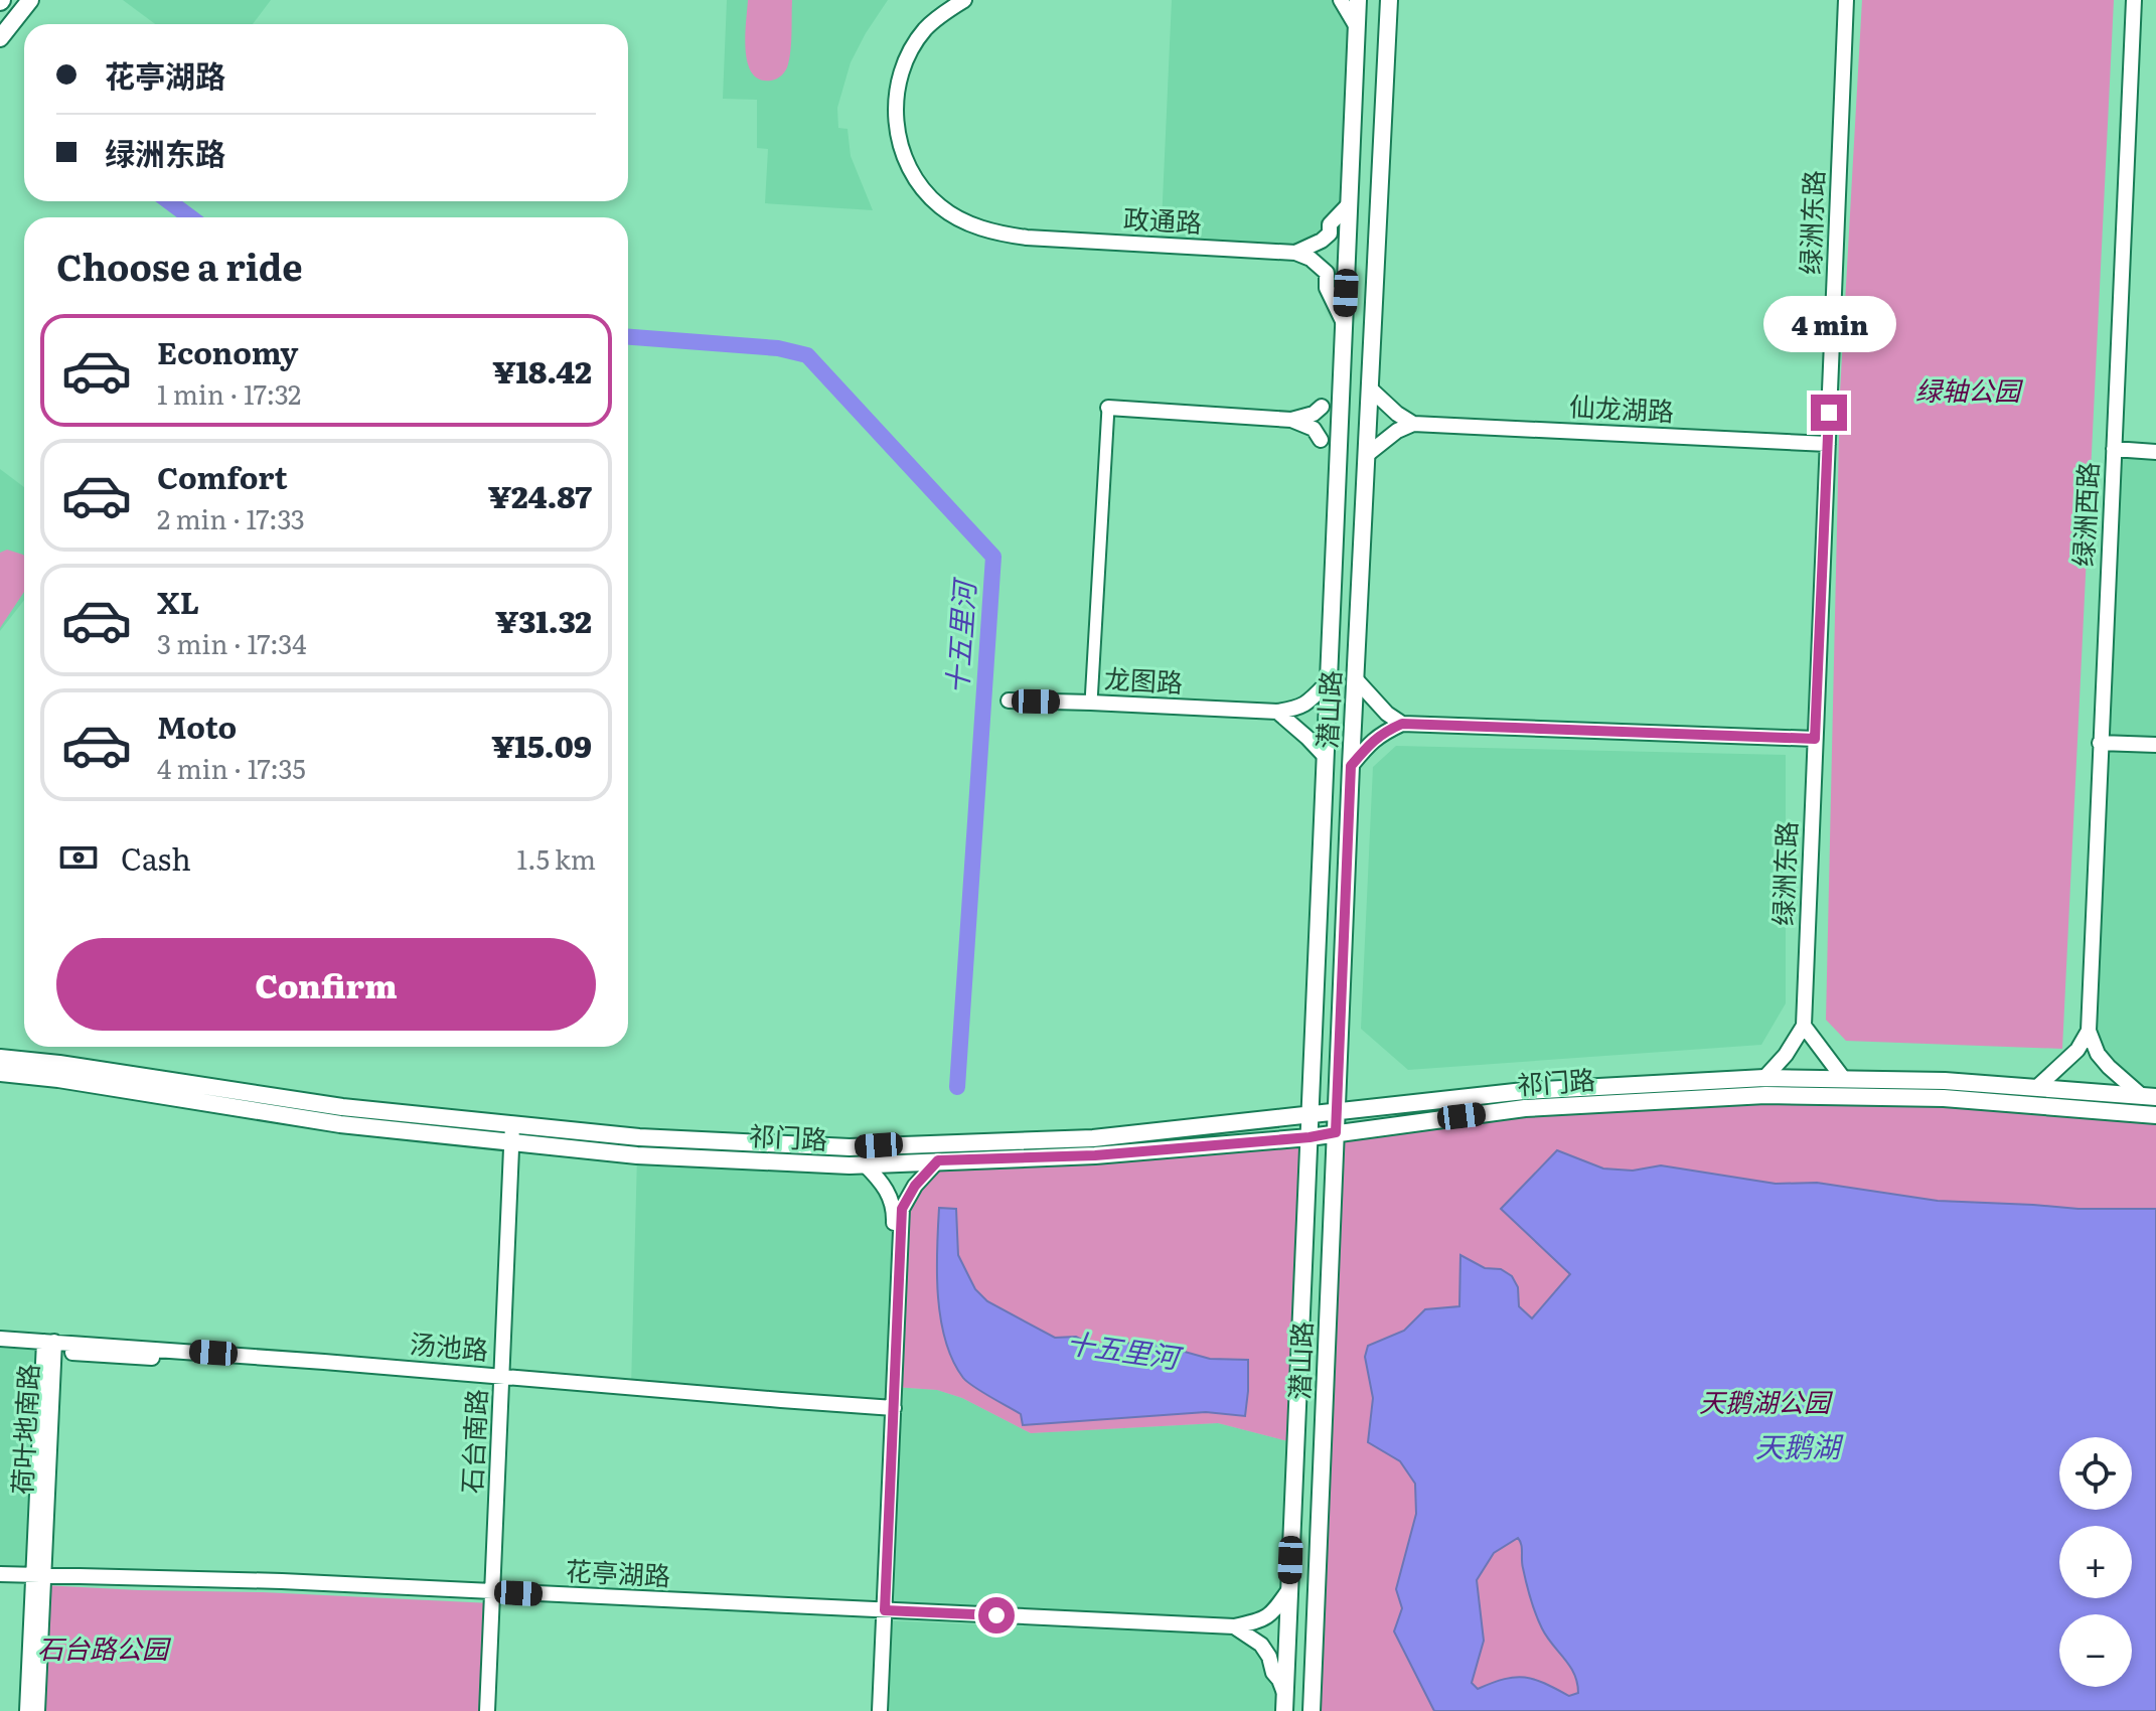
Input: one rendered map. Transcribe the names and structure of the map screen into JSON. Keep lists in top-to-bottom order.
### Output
{
  "streets": {
    "main road": ["潜山路", "祁门路"],
    "street": [
      "政通路",
      "绿洲东路",
      "仙龙湖路",
      "绿洲西路",
      "龙图路",
      "汤池路",
      "荷叶地南路",
      "石台南路",
      "花亭湖路"
    ]
  },
  "crossings": [
    ["绿洲东路", "仙龙湖路"],
    ["潜山路", "祁门路"],
    ["潜山路", "花亭湖路"],
    ["祁门路", "石台南路"],
    ["汤池路", "荷叶地南路"],
    ["汤池路", "石台南路"],
    ["荷叶地南路", "花亭湖路"],
    ["石台南路", "花亭湖路"]
  ],
  "water": ["十五里河", "天鹅湖"],
  "parks": ["绿轴公园", "天鹅湖公园", "石台路公园"],
  "page": {
    "banner": ["花亭湖路", "绿洲东路"],
    "heading": "Choose a ride",
    "bubble": "4 min",
    "list": [
      {
        "name": "Economy",
        "note": "1 min · 17:32",
        "value": "¥18.42"
      },
      {
        "name": "Comfort",
        "note": "2 min · 17:33",
        "value": "¥24.87"
      },
      {
        "name": "XL",
        "note": "3 min · 17:34",
        "value": "¥31.32"
      },
      {
        "name": "Moto",
        "note": "4 min · 17:35",
        "value": "¥15.09"
      }
    ],
    "pay": ["Cash", "1.5 km"],
    "buttons": "Confirm",
    "map_buttons": ["+", "−"]
  }
}
